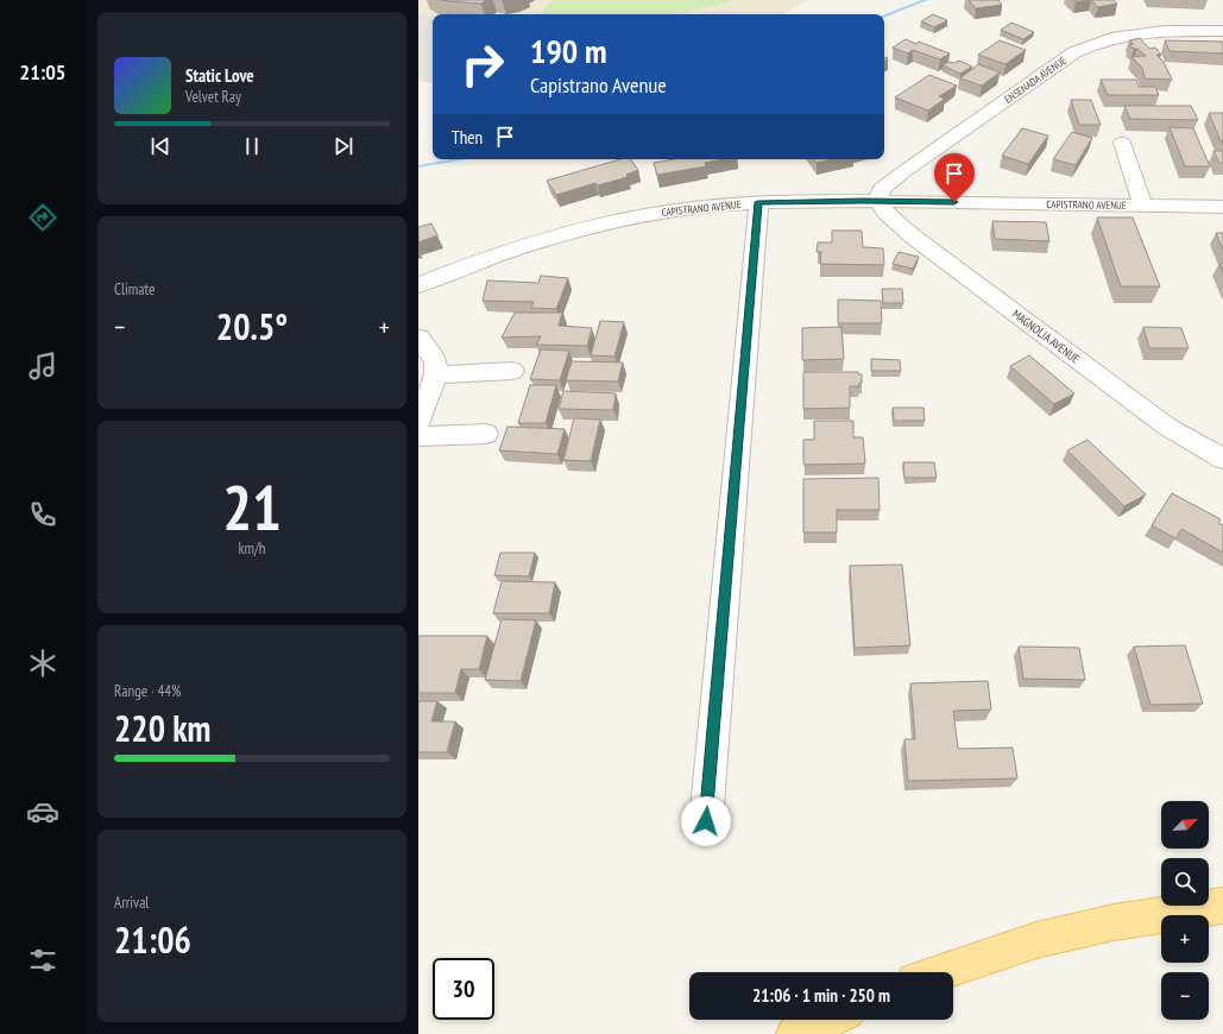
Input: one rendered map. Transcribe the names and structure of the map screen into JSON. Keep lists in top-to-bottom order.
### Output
{
  "streets": {
    "street": ["ENSENADA AVENUE", "CAPISTRANO AVENUE", "MAGNOLIA AVENUE"]
  },
  "crossings": [
    ["ENSENADA AVENUE", "CAPISTRANO AVENUE"],
    ["ENSENADA AVENUE", "MAGNOLIA AVENUE"],
    ["CAPISTRANO AVENUE", "MAGNOLIA AVENUE"]
  ],
  "north": "top right",
  "page": {
    "tabs": "21:05",
    "turn": ["190 m", "Capistrano Avenue"],
    "song": ["Static Love", "Velvet Ray"],
    "then": "Then",
    "tile": [
      "Climate",
      ["21", "km/h"],
      ["Range · 44%", "220 km"],
      ["Arrival", "21:06"]
    ],
    "heat": ["−", "20.5°", "+"],
    "map_buttons": ["+", "−"],
    "limit": "30",
    "trip": "21:06 · 1 min · 250 m"
  }
}
